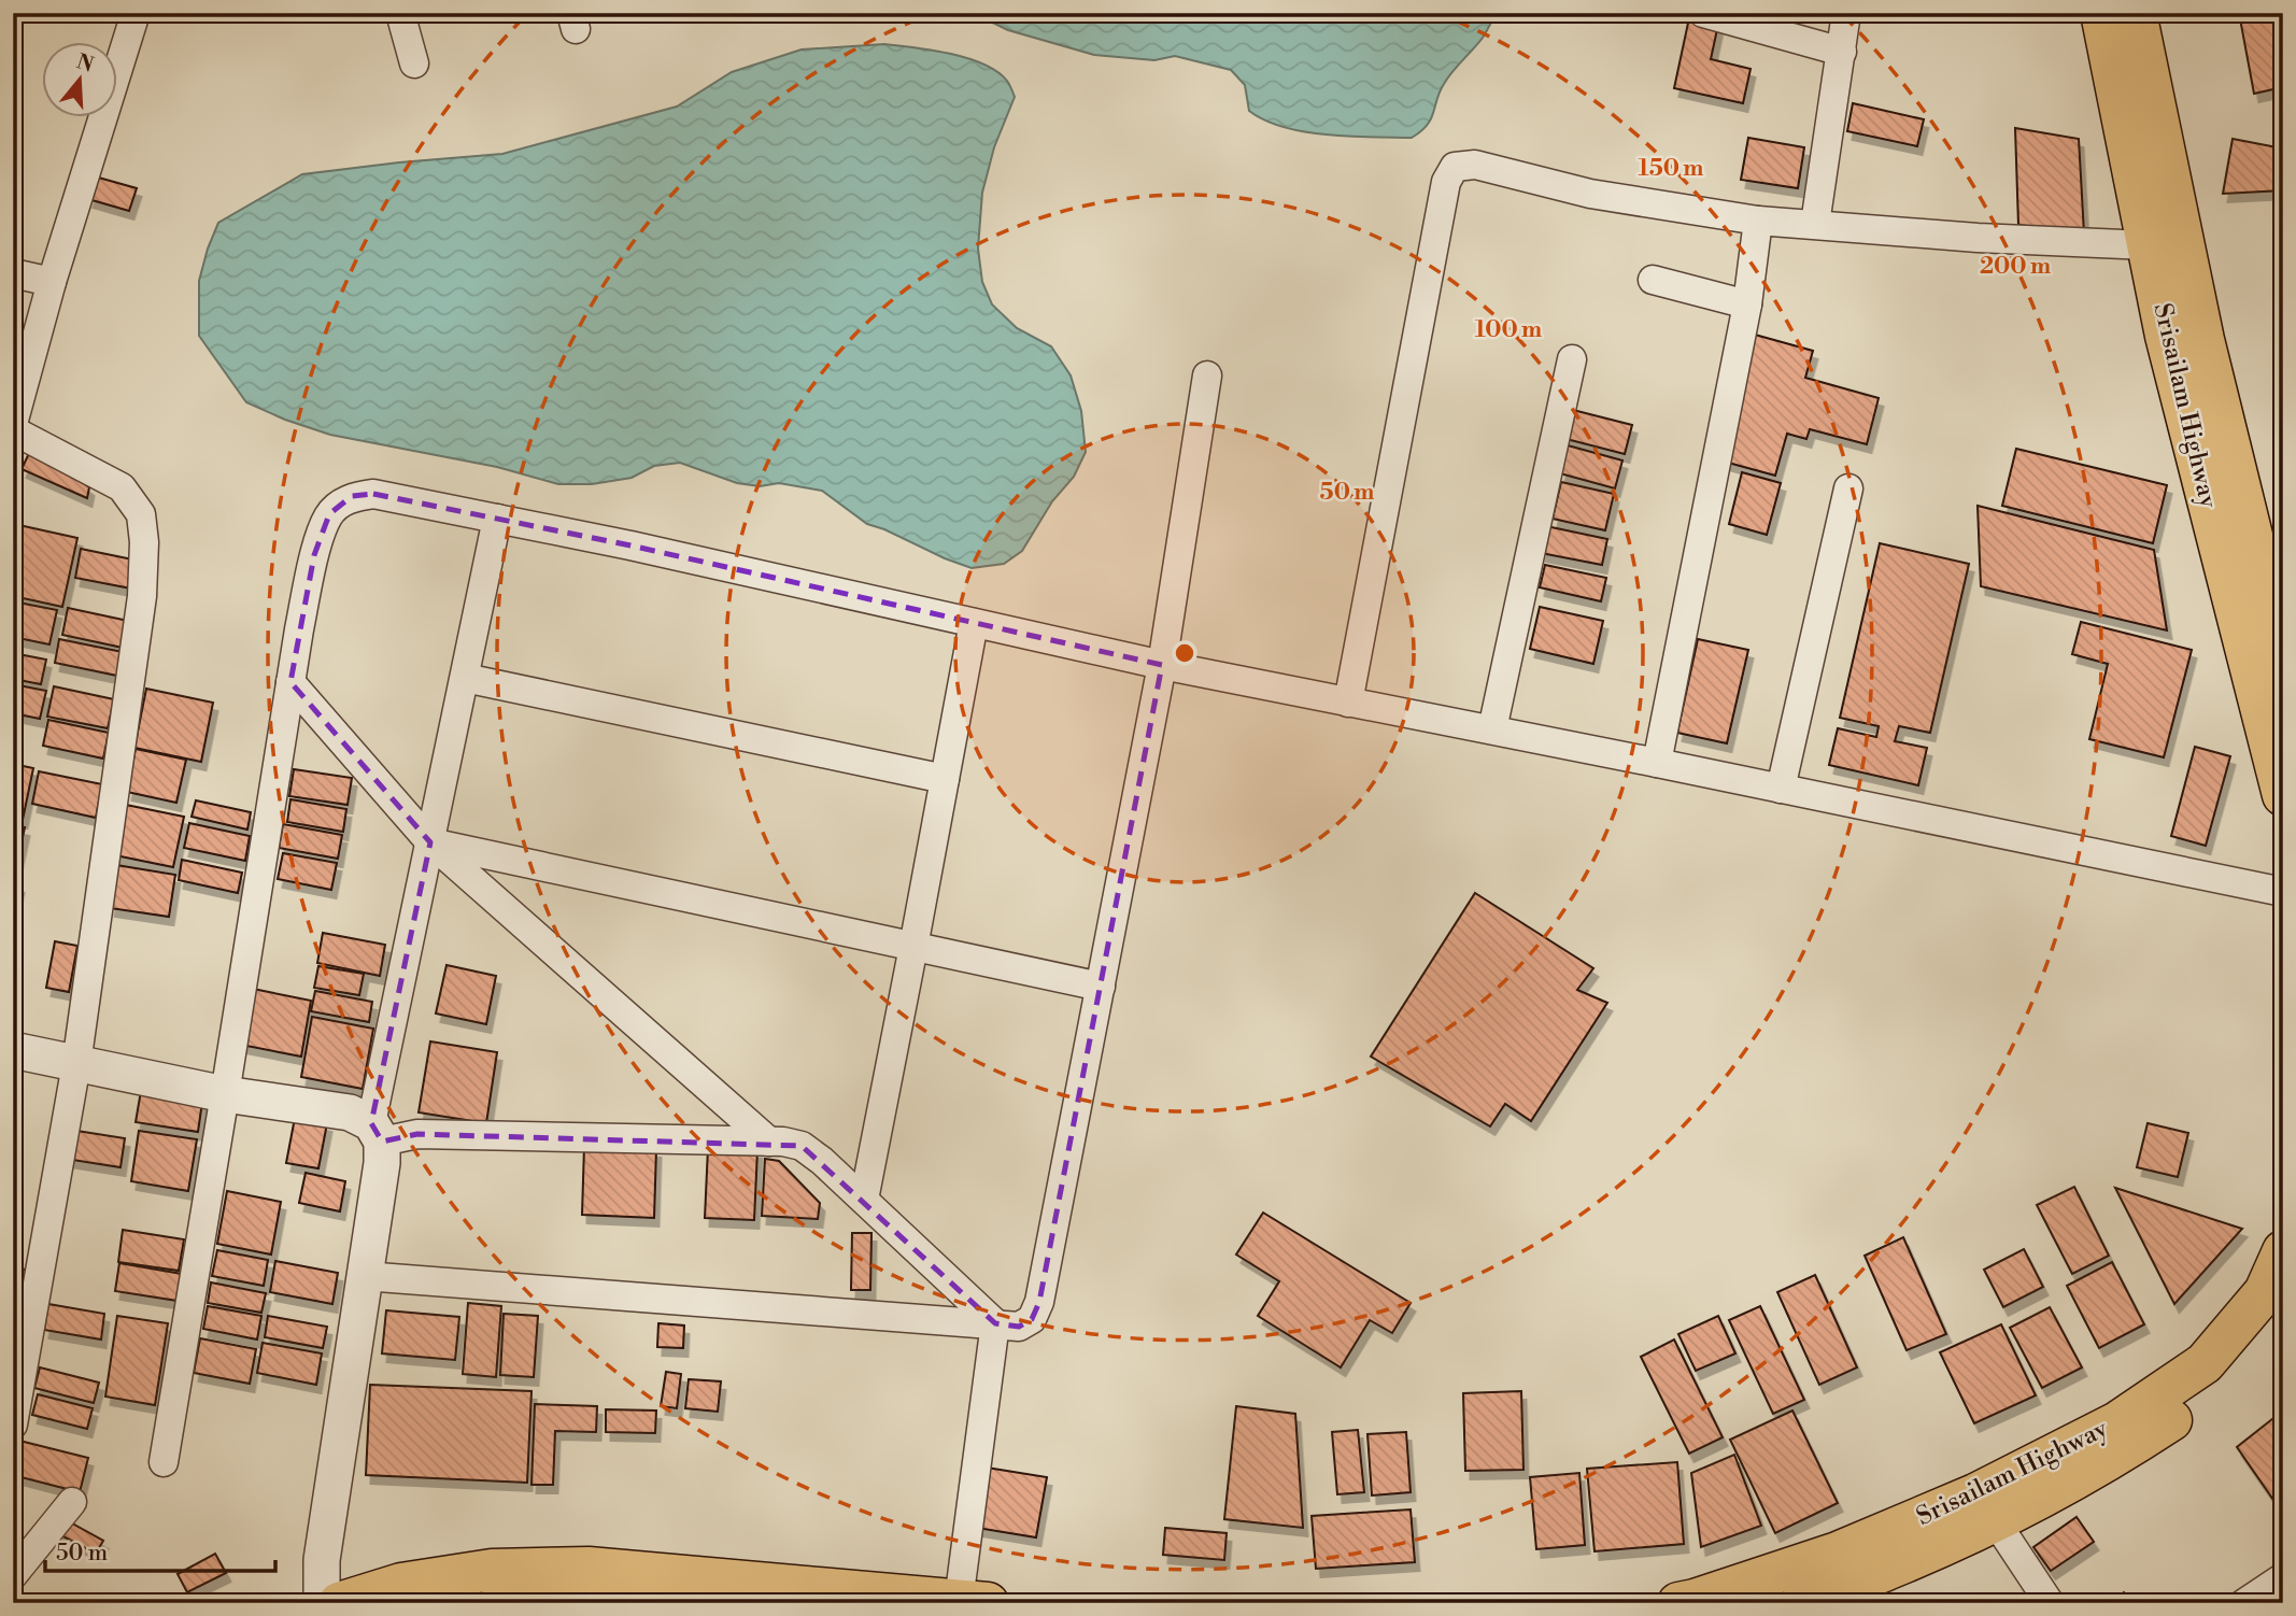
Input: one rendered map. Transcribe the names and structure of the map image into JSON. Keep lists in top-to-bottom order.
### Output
{
  "streets": {
    "highway": ["Srisailam Highway"]
  },
  "scale_bar": "50 m",
  "north": "top",
  "rings": [
    "150 m",
    "200 m",
    "100 m",
    "50 m"
  ]
}
